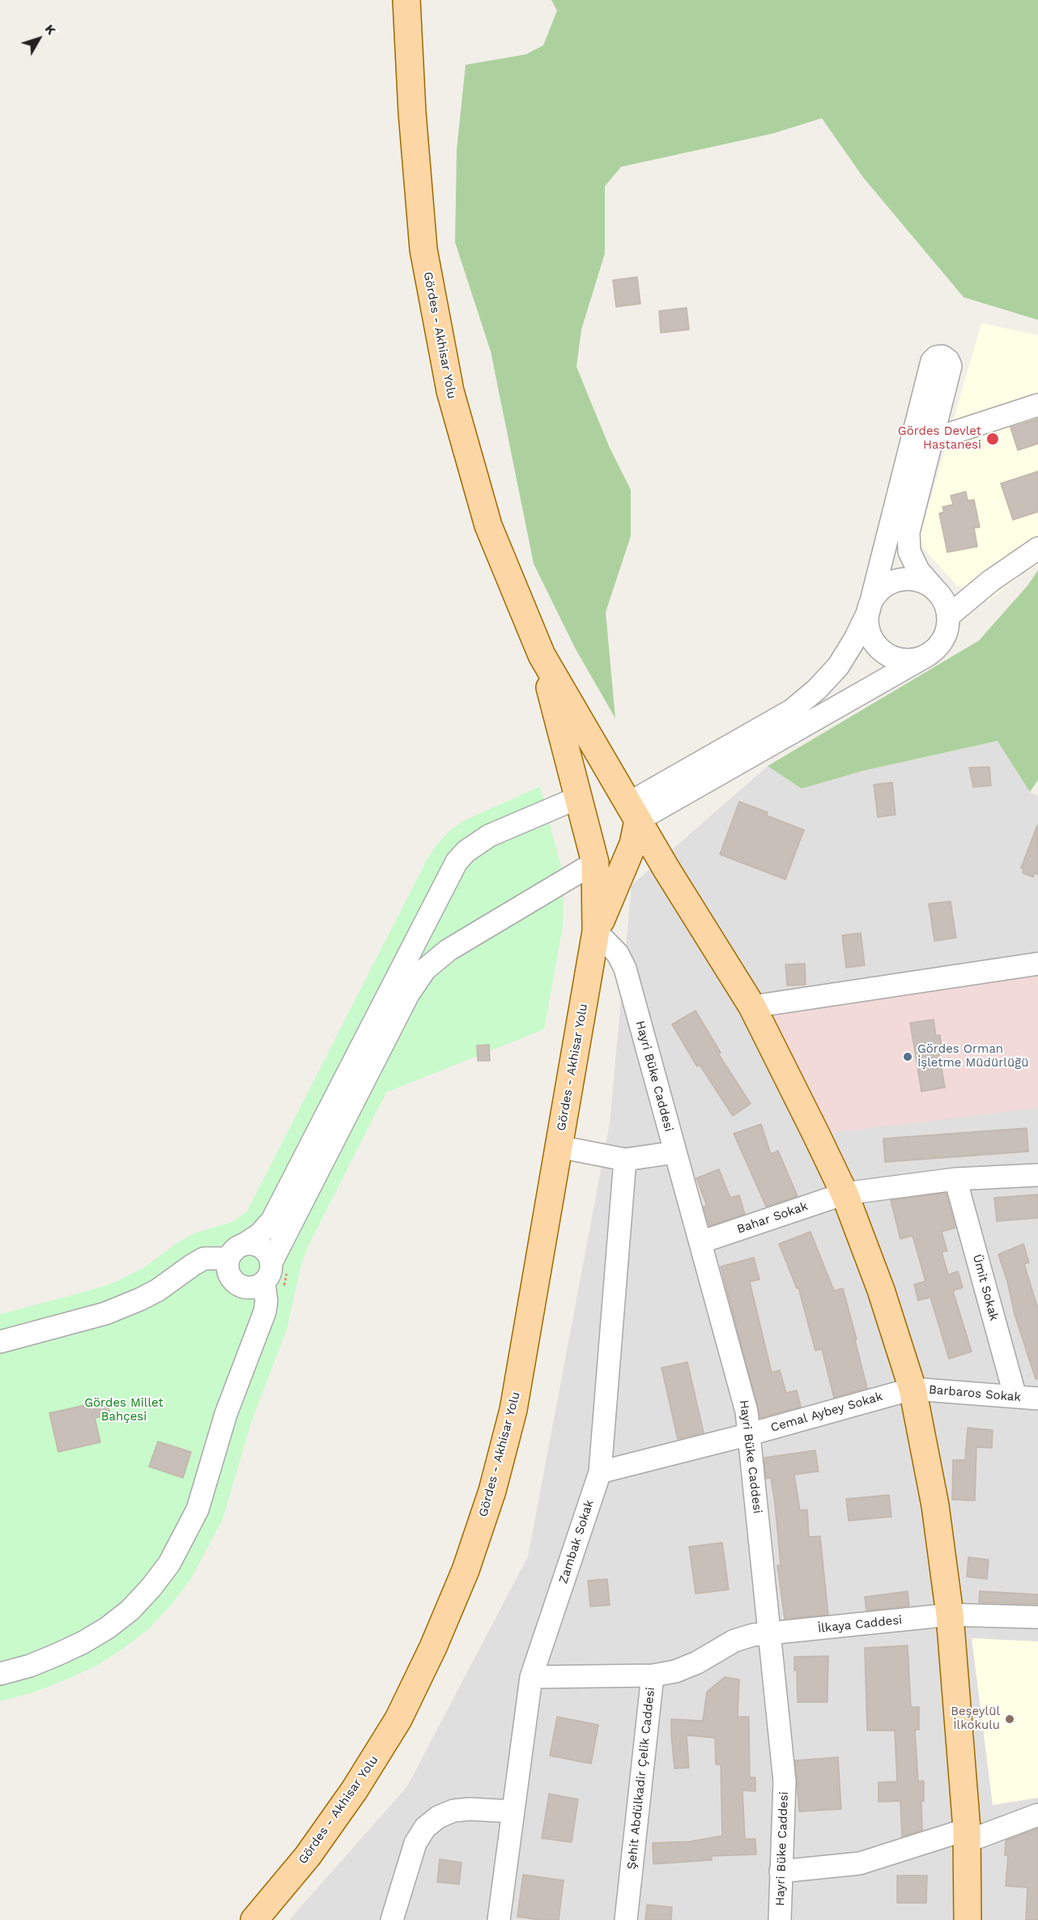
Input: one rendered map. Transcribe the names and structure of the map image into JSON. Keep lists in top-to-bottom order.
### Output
{
  "streets": {
    "main road": ["Gördes - Akhisar Yolu"],
    "street": [
      "Hayri Büke Caddesi",
      "Bahar Sokak",
      "Ümit Sokak",
      "Barbaros Sokak",
      "Cemal Aybey Sokak",
      "Zambak Sokak",
      "İlkaya Caddesi",
      "Şehit Abdülkadir Çelik Caddesi"
    ]
  },
  "crossings": [
    ["Gördes - Akhisar Yolu", "Hayri Büke Caddesi"],
    ["Gördes - Akhisar Yolu", "Bahar Sokak"],
    ["Gördes - Akhisar Yolu", "Barbaros Sokak"],
    ["Gördes - Akhisar Yolu", "Cemal Aybey Sokak"],
    ["Gördes - Akhisar Yolu", "İlkaya Caddesi"],
    ["Hayri Büke Caddesi", "Bahar Sokak"],
    ["Hayri Büke Caddesi", "Cemal Aybey Sokak"],
    ["Hayri Büke Caddesi", "İlkaya Caddesi"],
    ["Hayri Büke Caddesi", "Şehit Abdülkadir Çelik Caddesi"],
    ["Bahar Sokak", "Ümit Sokak"],
    ["Ümit Sokak", "Barbaros Sokak"],
    ["Barbaros Sokak", "Cemal Aybey Sokak"],
    ["Cemal Aybey Sokak", "Zambak Sokak"],
    ["İlkaya Caddesi", "Şehit Abdülkadir Çelik Caddesi"]
  ],
  "parks": ["Gördes Millet Bahçesi"],
  "places": ["Gördes Devlet Hastanesi", "Gördes Orman İşletme Müdürlüğü", "Beşeylül İlkokulu"],
  "north": "top right"
}
